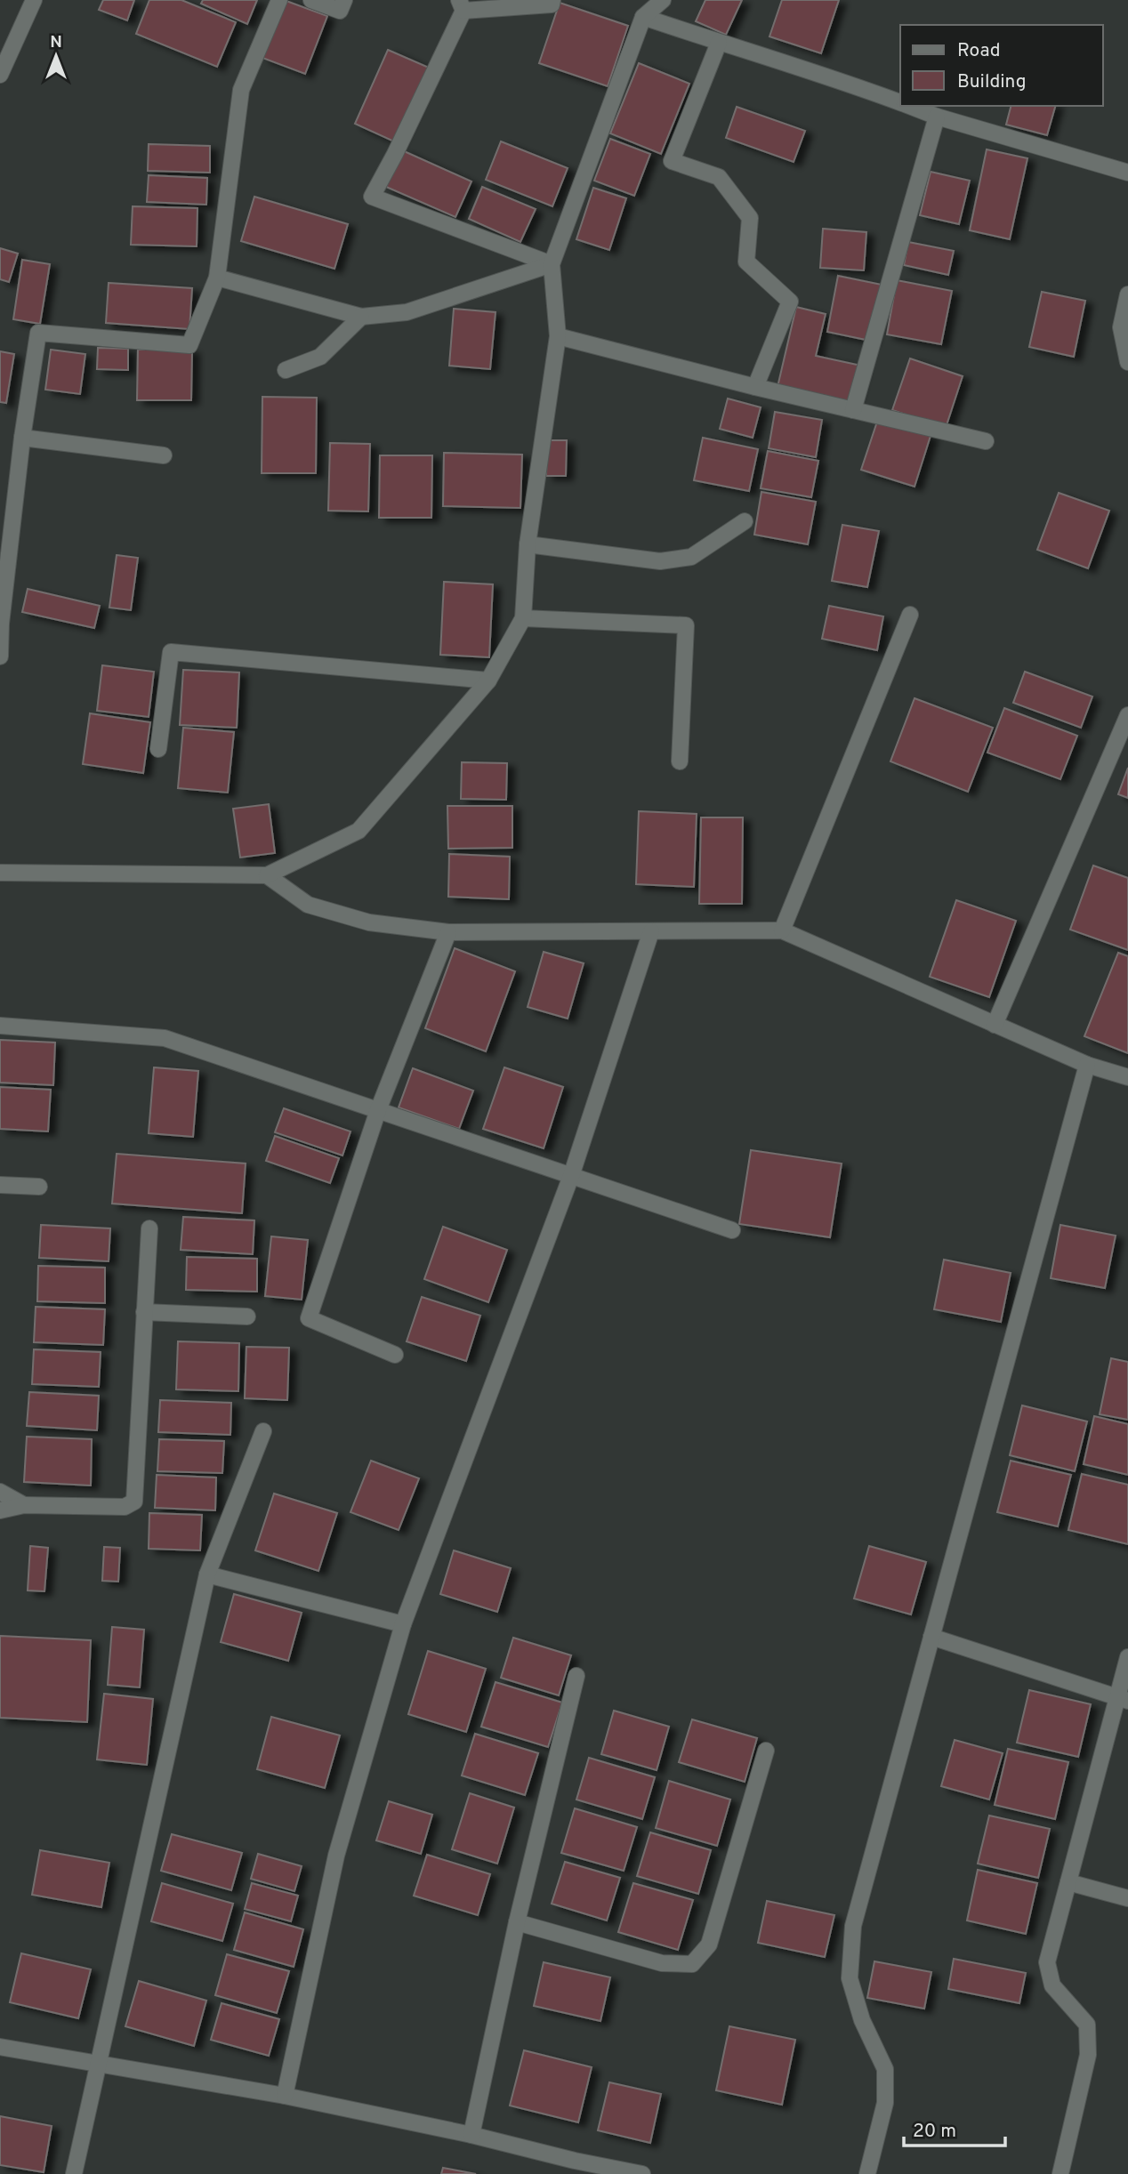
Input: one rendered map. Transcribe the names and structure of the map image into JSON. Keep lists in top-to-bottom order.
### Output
{
  "legend": ["Road", "Building"],
  "scale_bar": "20 m",
  "north": "top"
}
